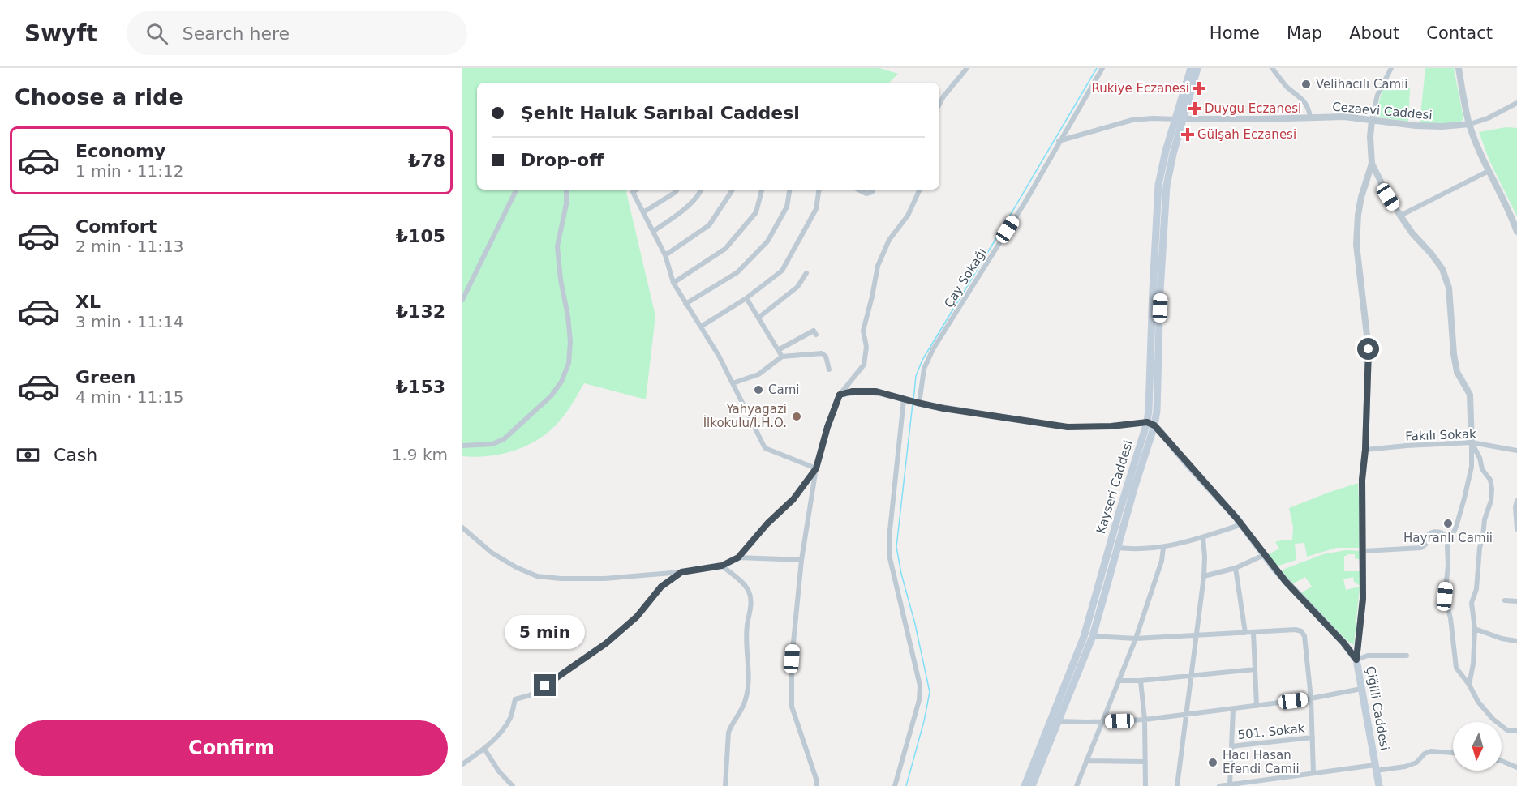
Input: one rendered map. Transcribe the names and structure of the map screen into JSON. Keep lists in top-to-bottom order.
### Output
{
  "streets": {
    "main road": ["Kayseri Caddesi", "Çiğilli Caddesi"],
    "street": [
      "Cezaevi Caddesi",
      "Çay Sokağı",
      "Fakılı Sokak",
      "501. Sokak"
    ]
  },
  "crossings": [
    ["Cezaevi Caddesi", "Kayseri Caddesi"],
    ["Kayseri Caddesi", "Çiğilli Caddesi"]
  ],
  "places": {
    "other": [
      "Velihacılı Camii",
      "Cami",
      "Yahyagazi İlkokulu/İ.H.O.",
      "Hayranlı Camii",
      "Hacı Hasan Efendi Camii"
    ],
    "health": ["Rukiye Eczanesi", "Duygu Eczanesi", "Gülşah Eczanesi"]
  },
  "north": "bottom",
  "page": {
    "header": "Swyft",
    "search": "Search here",
    "nav": [
      "Home",
      "Map",
      "About",
      "Contact"
    ],
    "heading": "Choose a ride",
    "banner": ["Şehit Haluk Sarıbal Caddesi", "Drop-off"],
    "list": [
      {
        "name": "Economy",
        "note": "1 min · 11:12",
        "value": "₺78"
      },
      {
        "name": "Comfort",
        "note": "2 min · 11:13",
        "value": "₺105"
      },
      {
        "name": "XL",
        "note": "3 min · 11:14",
        "value": "₺132"
      },
      {
        "name": "Green",
        "note": "4 min · 11:15",
        "value": "₺153"
      }
    ],
    "pay": ["Cash", "1.9 km"],
    "bubble": "5 min",
    "buttons": "Confirm"
  }
}
